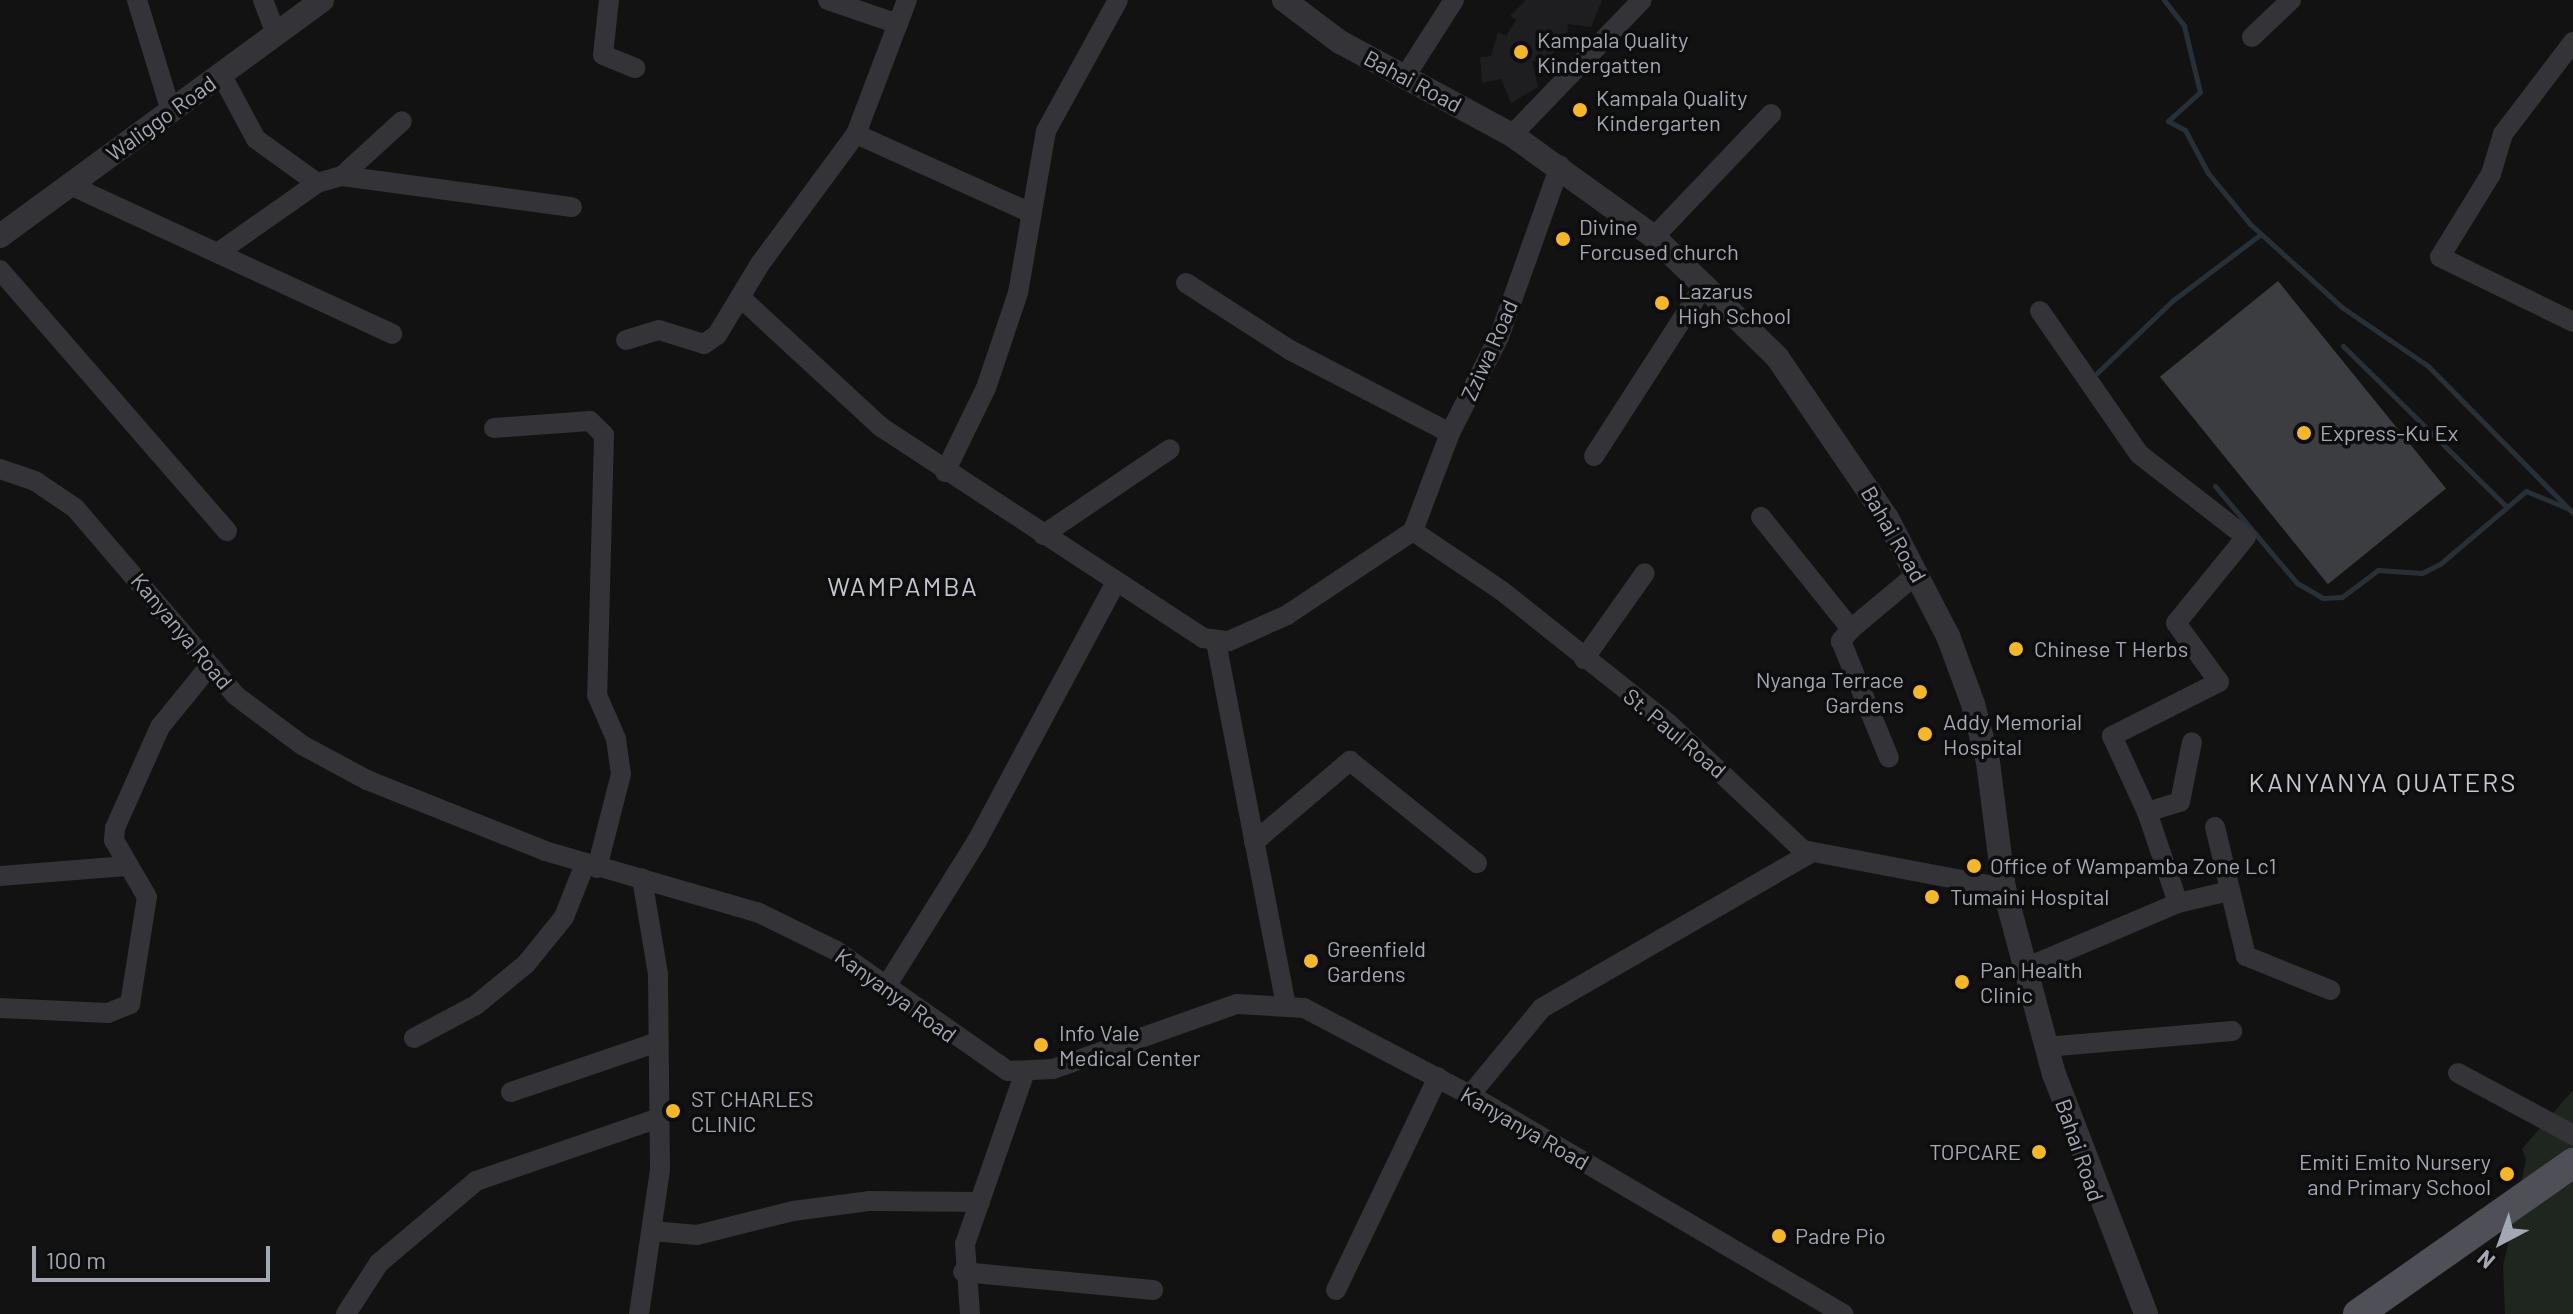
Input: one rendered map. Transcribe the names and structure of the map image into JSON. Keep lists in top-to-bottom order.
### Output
{
  "streets": {
    "street": [
      "Bahai Road",
      "Waliggo Road",
      "Zziwa Road",
      "Kanyanya Road",
      "St. Paul Road"
    ]
  },
  "crossings": [
    ["Bahai Road", "Zziwa Road"],
    ["Bahai Road", "St. Paul Road"],
    ["Zziwa Road", "St. Paul Road"]
  ],
  "districts": ["WAMPAMBA", "KANYANYA QUATERS"],
  "places": [
    "Kampala Quality Kindergatten",
    "Kampala Quality Kindergarten",
    "Divine Forcused church",
    "Lazarus High School",
    "Express-Ku Ex",
    "Chinese T Herbs",
    "Nyanga Terrace Gardens",
    "Addy Memorial Hospital",
    "Office of Wampamba Zone Lc1",
    "Tumaini Hospital",
    "Greenfield Gardens",
    "Pan Health Clinic",
    "Info Vale Medical Center",
    "ST CHARLES CLINIC",
    "TOPCARE",
    "Emiti Emito Nursery and Primary School",
    "Padre Pio"
  ],
  "scale_bar": "100 m",
  "north": "bottom left"
}
